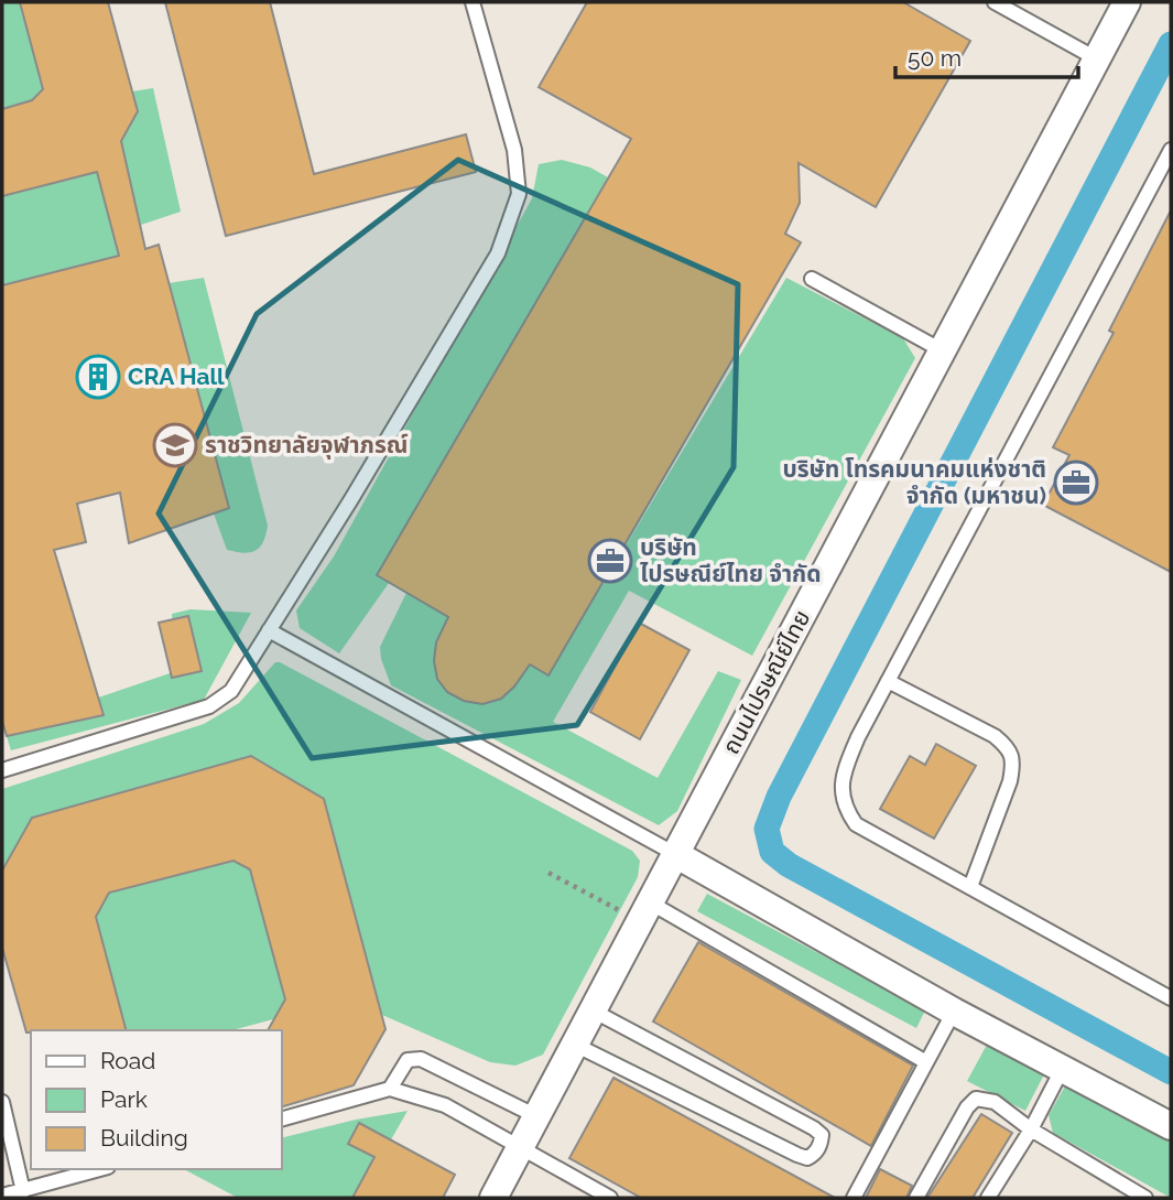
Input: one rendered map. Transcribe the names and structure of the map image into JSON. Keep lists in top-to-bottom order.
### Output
{
  "streets": {
    "street": ["ถนนไปรษณีย์ไทย"]
  },
  "places": {
    "building": ["CRA Hall"],
    "school or university": ["ราชวิทยาลัยจุฬาภรณ์"],
    "office": ["บริษัท โทรคมนาคมแห่งชาติ จำกัด (มหาชน)", "บริษัท ไปรษณีย์ไทย จำกัด"]
  },
  "legend": ["Road", "Park", "Building"],
  "scale_bar": "50 m"
}
